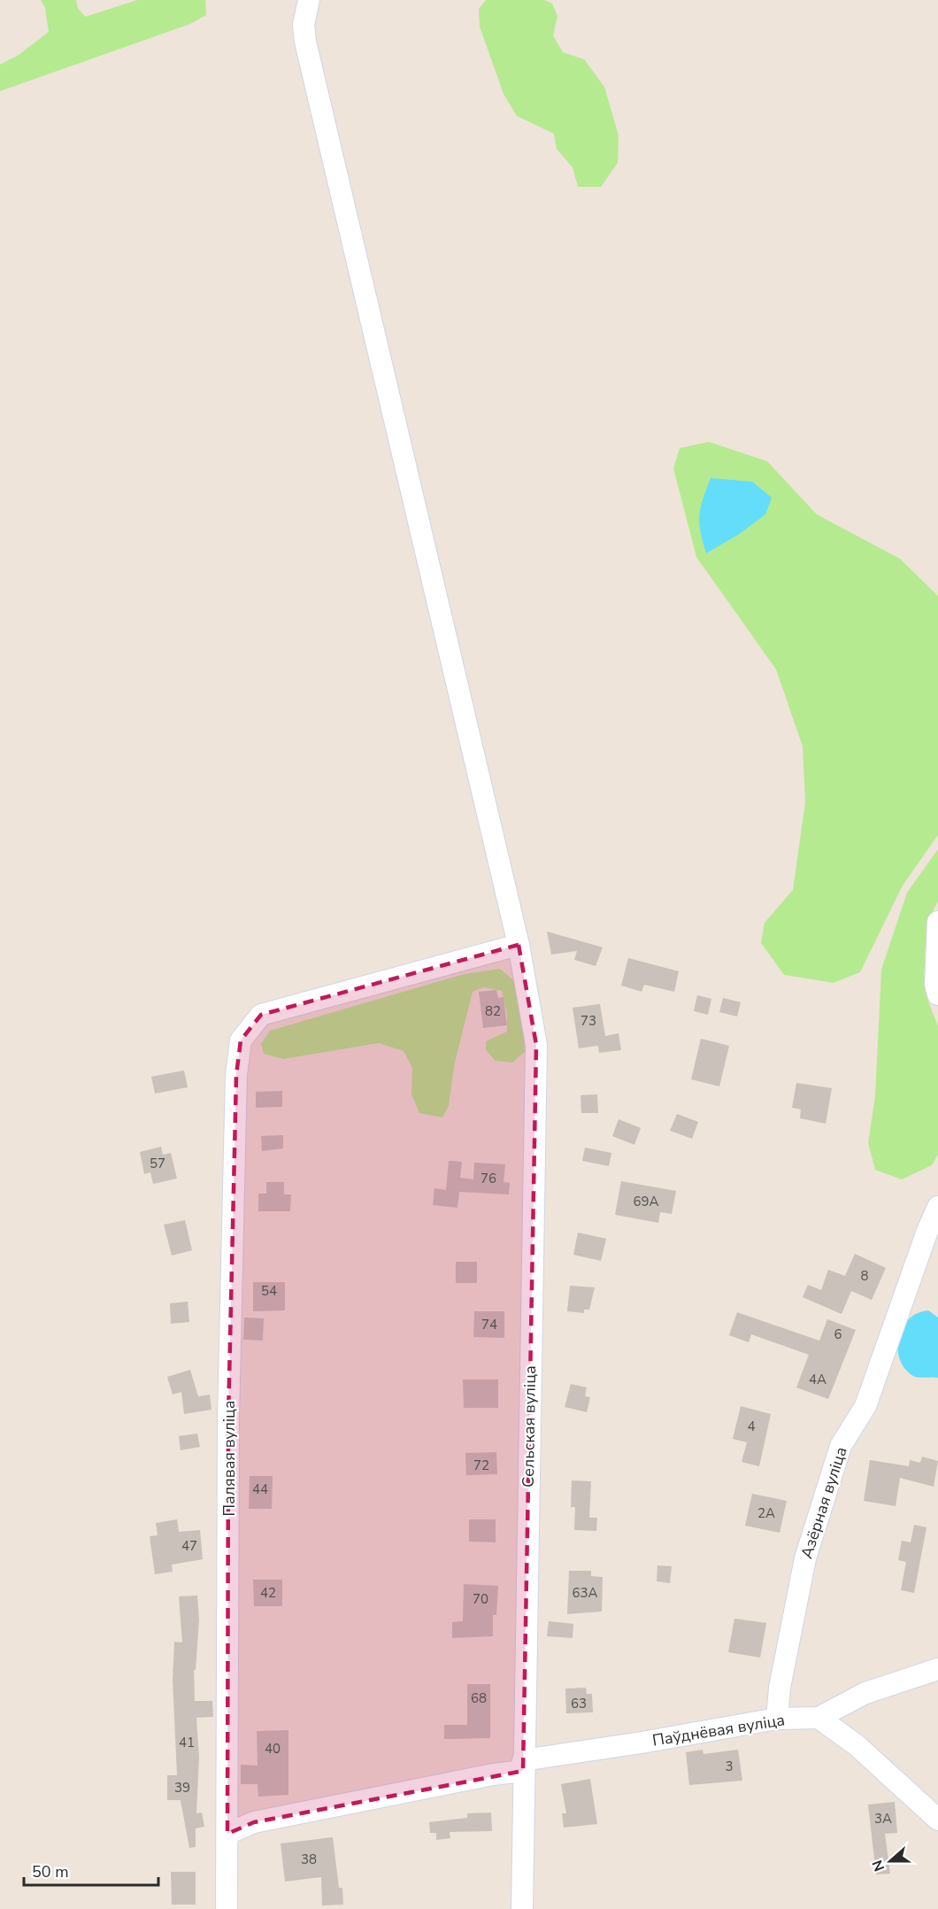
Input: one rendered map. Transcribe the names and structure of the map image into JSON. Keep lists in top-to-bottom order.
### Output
{
  "streets": {
    "street": [
      "Сельская вуліца",
      "Палявая вуліца",
      "Азёрная вуліца",
      "Паўднёвая вуліца"
    ]
  },
  "crossings": [
    ["Сельская вуліца", "Палявая вуліца"],
    ["Сельская вуліца", "Паўднёвая вуліца"],
    ["Палявая вуліца", "Паўднёвая вуліца"],
    ["Азёрная вуліца", "Паўднёвая вуліца"]
  ],
  "house_numbers": [
    "82",
    "73",
    "57",
    "76",
    "69А",
    "8",
    "54",
    "74",
    "6",
    "4А",
    "4",
    "72",
    "44",
    "2А",
    "47",
    "42",
    "63А",
    "70",
    "68",
    "63",
    "41",
    "40",
    "3",
    "39",
    "3А",
    "38"
  ],
  "scale_bar": "50 m",
  "north": "left"
}
